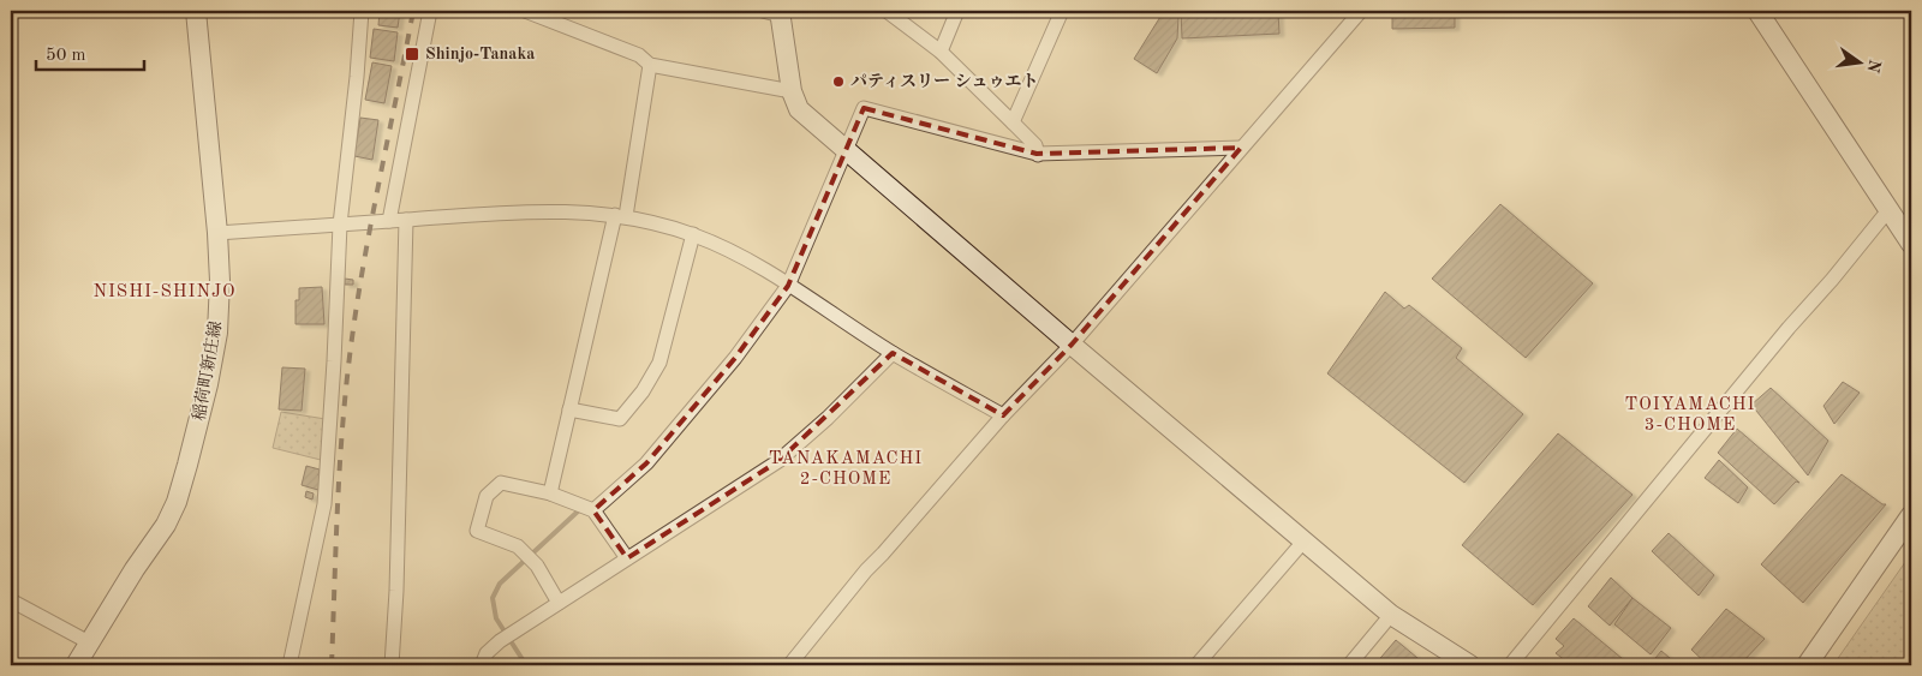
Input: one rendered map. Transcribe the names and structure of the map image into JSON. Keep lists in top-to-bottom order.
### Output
{
  "streets": {
    "street": ["稲荷町新庄線"]
  },
  "districts": ["NISHI-SHINJO", "TOIYAMACHI 3-CHOME", "TANAKAMACHI 2-CHOME"],
  "places": {
    "transit": ["Shinjo-Tanaka"],
    "other": ["パティスリー シュゥエト"]
  },
  "scale_bar": "50 m",
  "north": "right"
}
